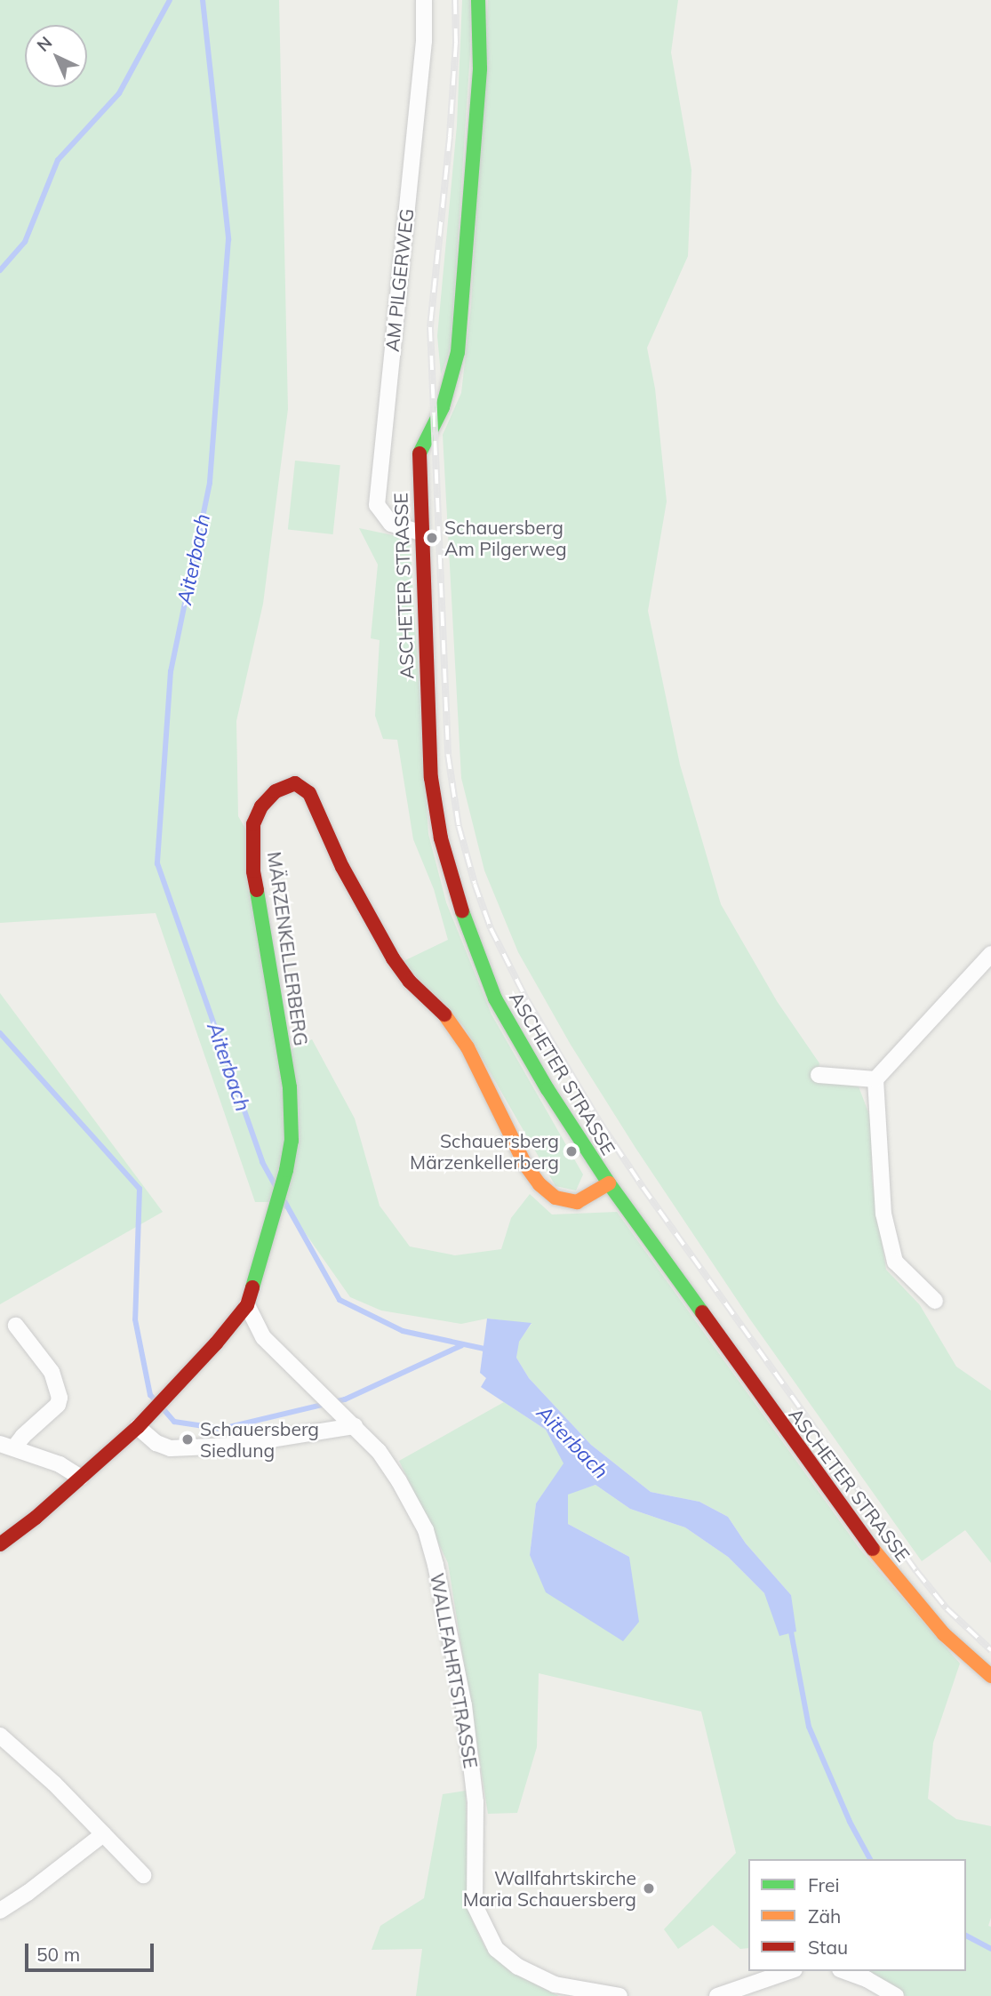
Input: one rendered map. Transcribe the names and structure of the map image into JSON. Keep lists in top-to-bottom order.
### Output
{
  "streets": {
    "main road": ["ASCHETER STRASSE", "MÄRZENKELLERBERG"],
    "street": ["AM PILGERWEG", "WALLFAHRTSTRASSE"]
  },
  "crossings": [
    ["AM PILGERWEG", "ASCHETER STRASSE"],
    ["ASCHETER STRASSE", "MÄRZENKELLERBERG"],
    ["MÄRZENKELLERBERG", "WALLFAHRTSTRASSE"]
  ],
  "water": ["Aiterbach"],
  "places": [
    "Schauersberg Am Pilgerweg",
    "Schauersberg Märzenkellerberg",
    "Schauersberg Siedlung",
    "Wallfahrtskirche Maria Schauersberg"
  ],
  "legend": ["Frei", "Zäh", "Stau"],
  "scale_bar": "50 m",
  "north": "top left"
}
